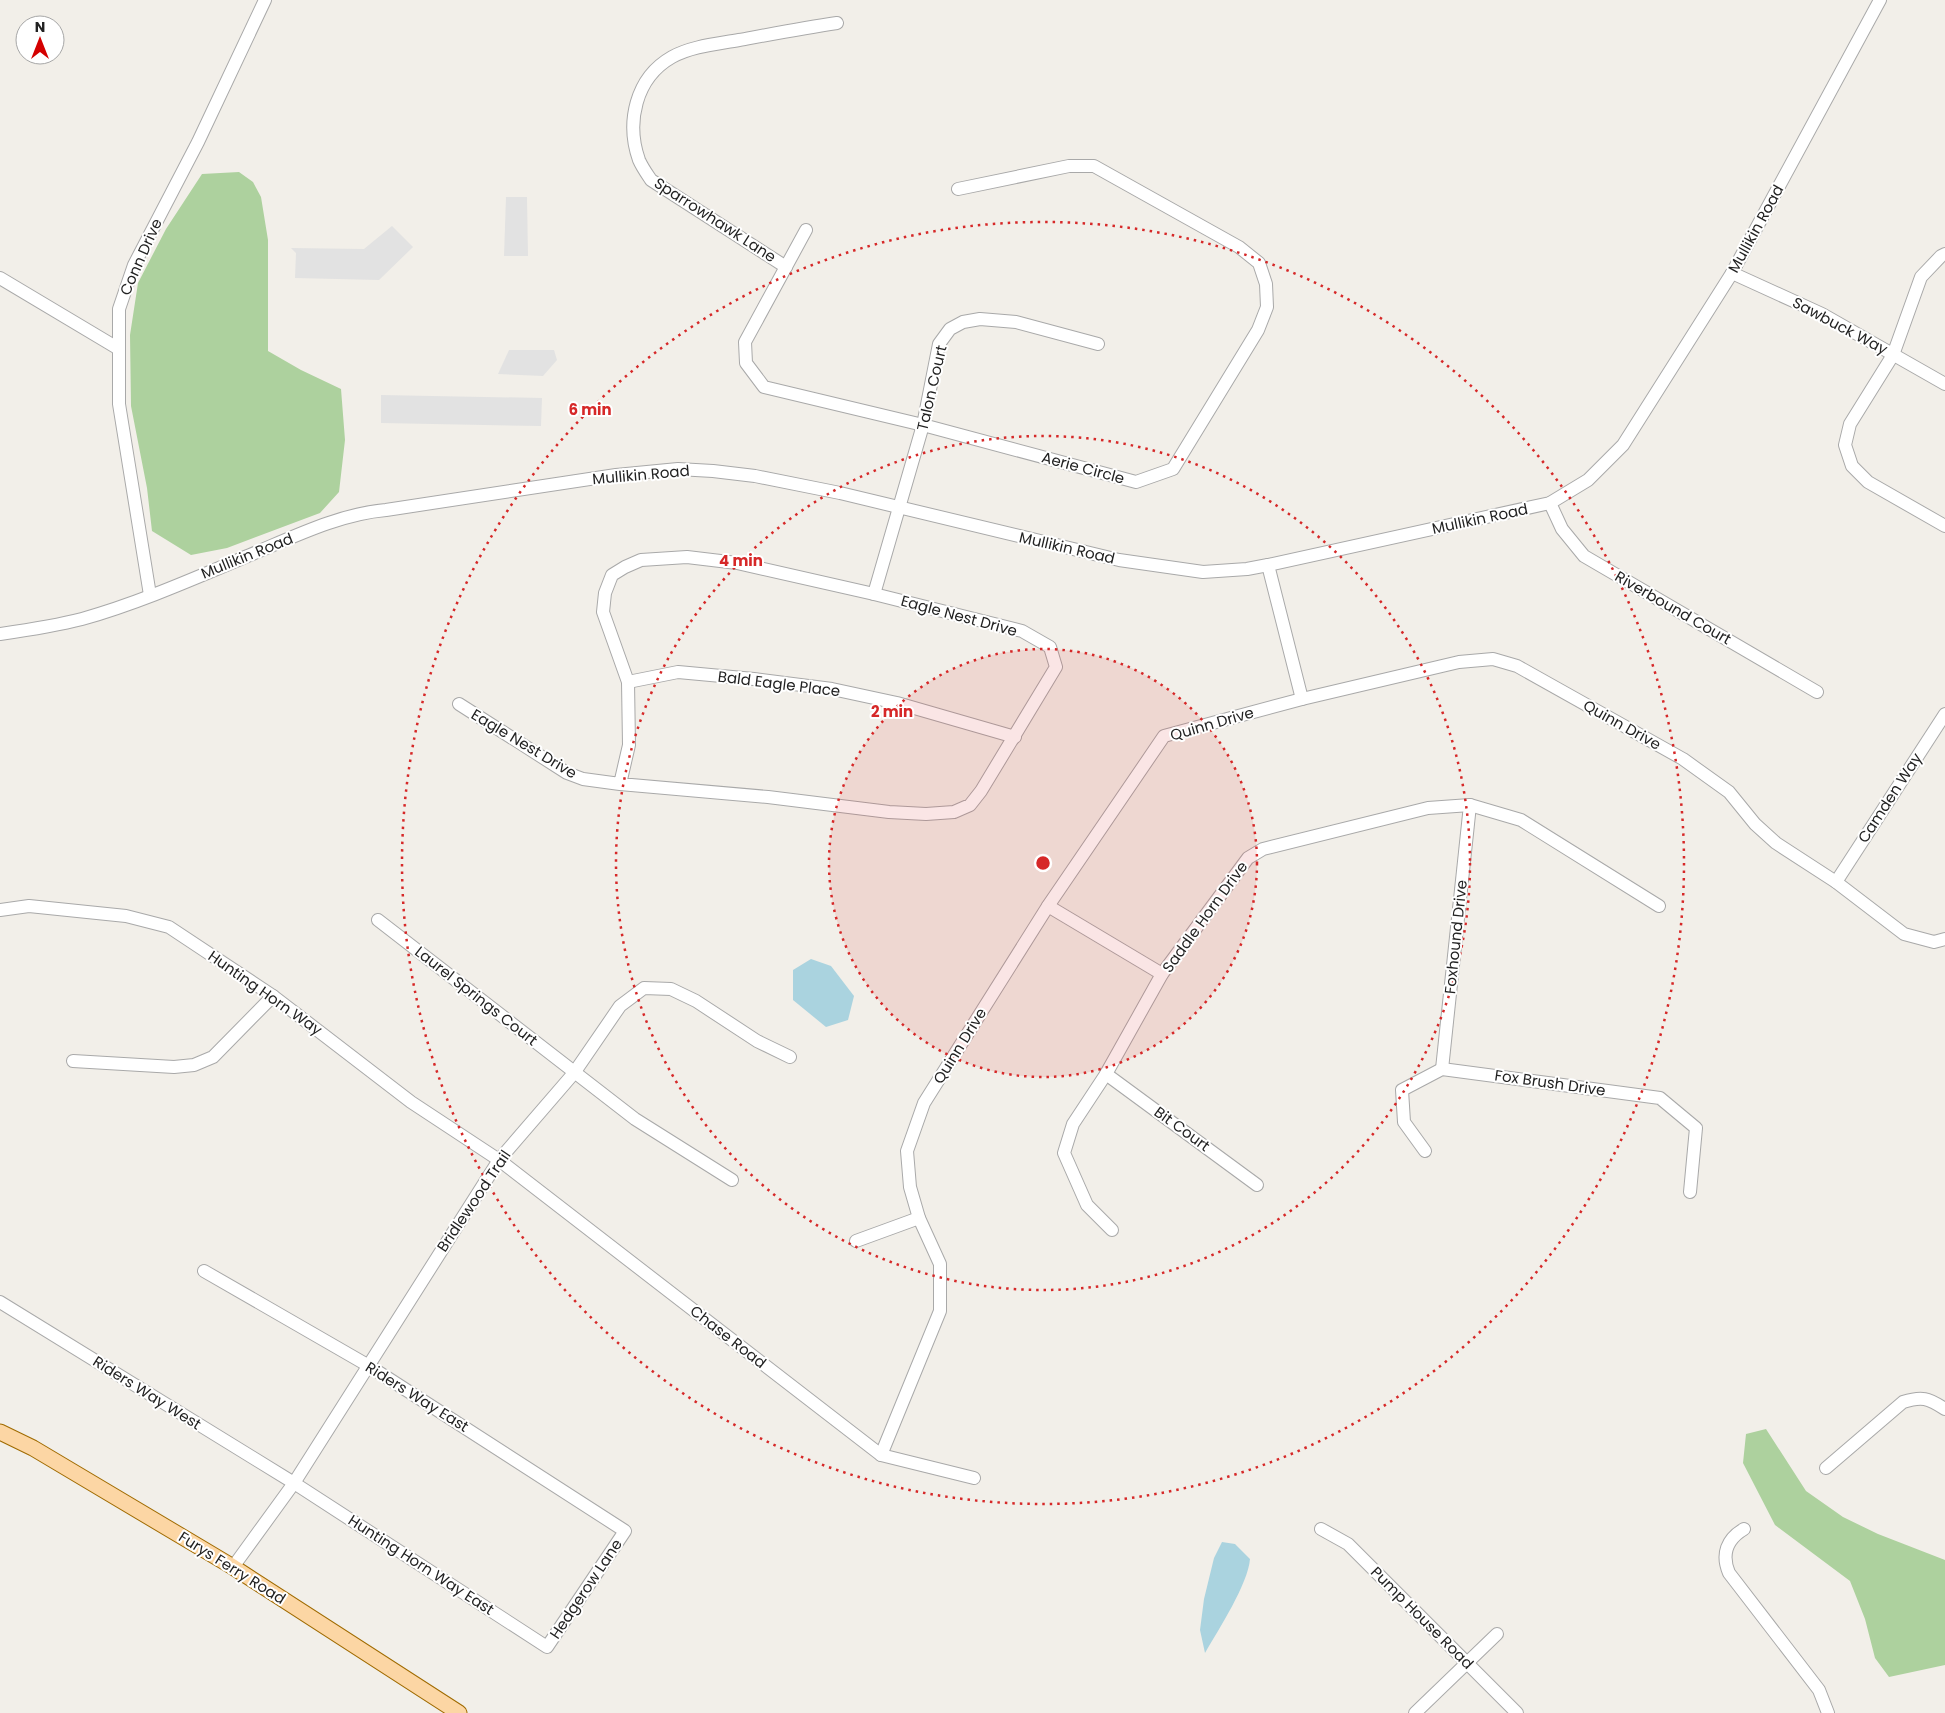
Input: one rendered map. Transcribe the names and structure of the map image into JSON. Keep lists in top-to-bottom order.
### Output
{
  "streets": {
    "main road": ["Furys Ferry Road"],
    "street": [
      "Sparrowhawk Lane",
      "Mullikin Road",
      "Conn Drive",
      "Sawbuck Way",
      "Talon Court",
      "Aerie Circle",
      "Riverbound Court",
      "Eagle Nest Drive",
      "Bald Eagle Place",
      "Quinn Drive",
      "Camden Way",
      "Saddle Horn Drive",
      "Foxhound Drive",
      "Hunting Horn Way",
      "Laurel Springs Court",
      "Fox Brush Drive",
      "Bit Court",
      "Bridlewood Trail",
      "Chase Road",
      "Riders Way West",
      "Riders Way East",
      "Hunting Horn Way East",
      "Hedgerow Lane",
      "Pump House Road"
    ]
  },
  "crossings": [
    ["Sparrowhawk Lane", "Aerie Circle"],
    ["Mullikin Road", "Conn Drive"],
    ["Mullikin Road", "Sawbuck Way"],
    ["Mullikin Road", "Talon Court"],
    ["Mullikin Road", "Riverbound Court"],
    ["Talon Court", "Aerie Circle"],
    ["Talon Court", "Eagle Nest Drive"],
    ["Eagle Nest Drive", "Bald Eagle Place"],
    ["Quinn Drive", "Camden Way"],
    ["Quinn Drive", "Chase Road"],
    ["Saddle Horn Drive", "Foxhound Drive"],
    ["Saddle Horn Drive", "Bit Court"],
    ["Foxhound Drive", "Fox Brush Drive"],
    ["Hunting Horn Way", "Bridlewood Trail"],
    ["Hunting Horn Way", "Chase Road"],
    ["Laurel Springs Court", "Bridlewood Trail"],
    ["Bridlewood Trail", "Chase Road"],
    ["Bridlewood Trail", "Riders Way West"],
    ["Bridlewood Trail", "Riders Way East"],
    ["Bridlewood Trail", "Hunting Horn Way East"],
    ["Bridlewood Trail", "Furys Ferry Road"],
    ["Riders Way West", "Hunting Horn Way East"],
    ["Riders Way East", "Hedgerow Lane"],
    ["Hunting Horn Way East", "Hedgerow Lane"]
  ],
  "north": "top",
  "rings": ["6 min", "4 min", "2 min"]
}
